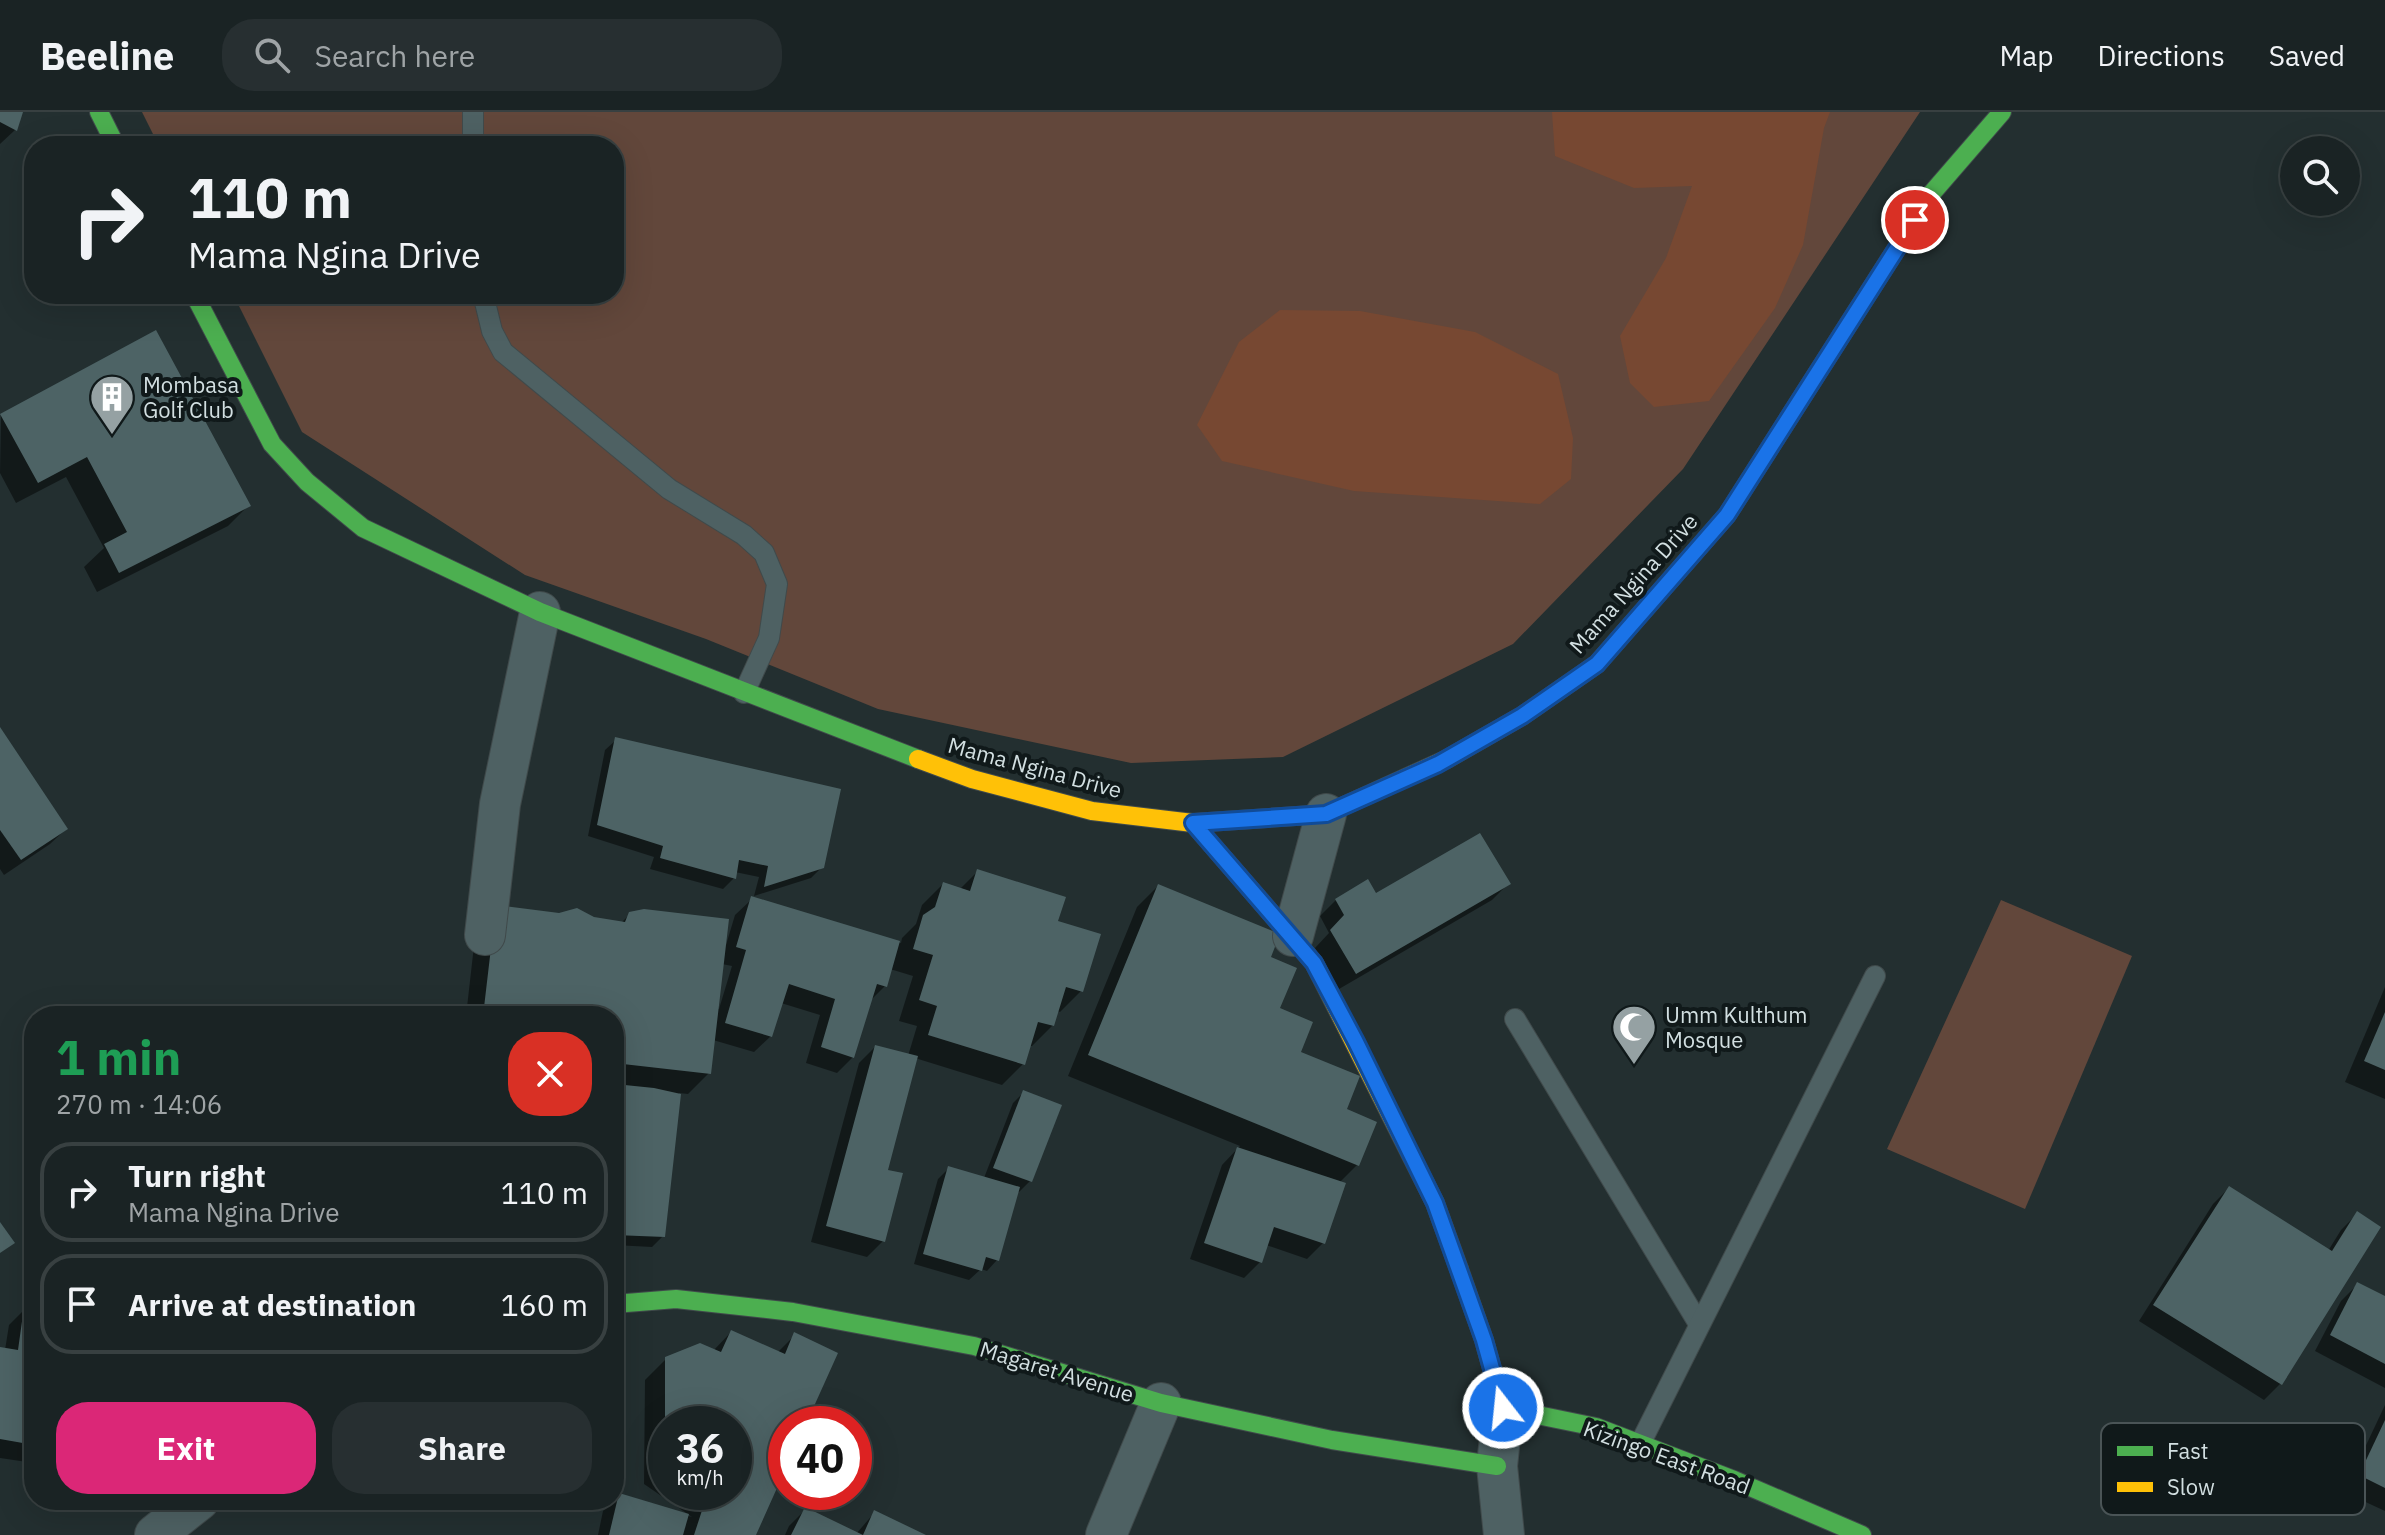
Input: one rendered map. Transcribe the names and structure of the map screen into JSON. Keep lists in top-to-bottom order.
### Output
{
  "streets": {
    "street": ["Mama Ngina Drive", "Magaret Avenue", "Kizingo East Road"]
  },
  "places": {
    "building": ["Mombasa Golf Club"],
    "mosque": ["Umm Kulthum Mosque"]
  },
  "legend": ["Fast", "Slow"],
  "page": {
    "header": "Beeline",
    "search": "Search here",
    "nav": ["Map", "Directions", "Saved"],
    "turn": ["110 m", "Mama Ngina Drive"],
    "heading": ["1 min", "270 m · 14:06"],
    "list": [
      {
        "name": "Turn right",
        "note": "Mama Ngina Drive",
        "value": "110 m"
      },
      {
        "name": "Arrive at destination",
        "value": "160 m"
      }
    ],
    "buttons": ["Exit", "Share"],
    "speed": "36 km/h",
    "limit": "40"
  }
}
